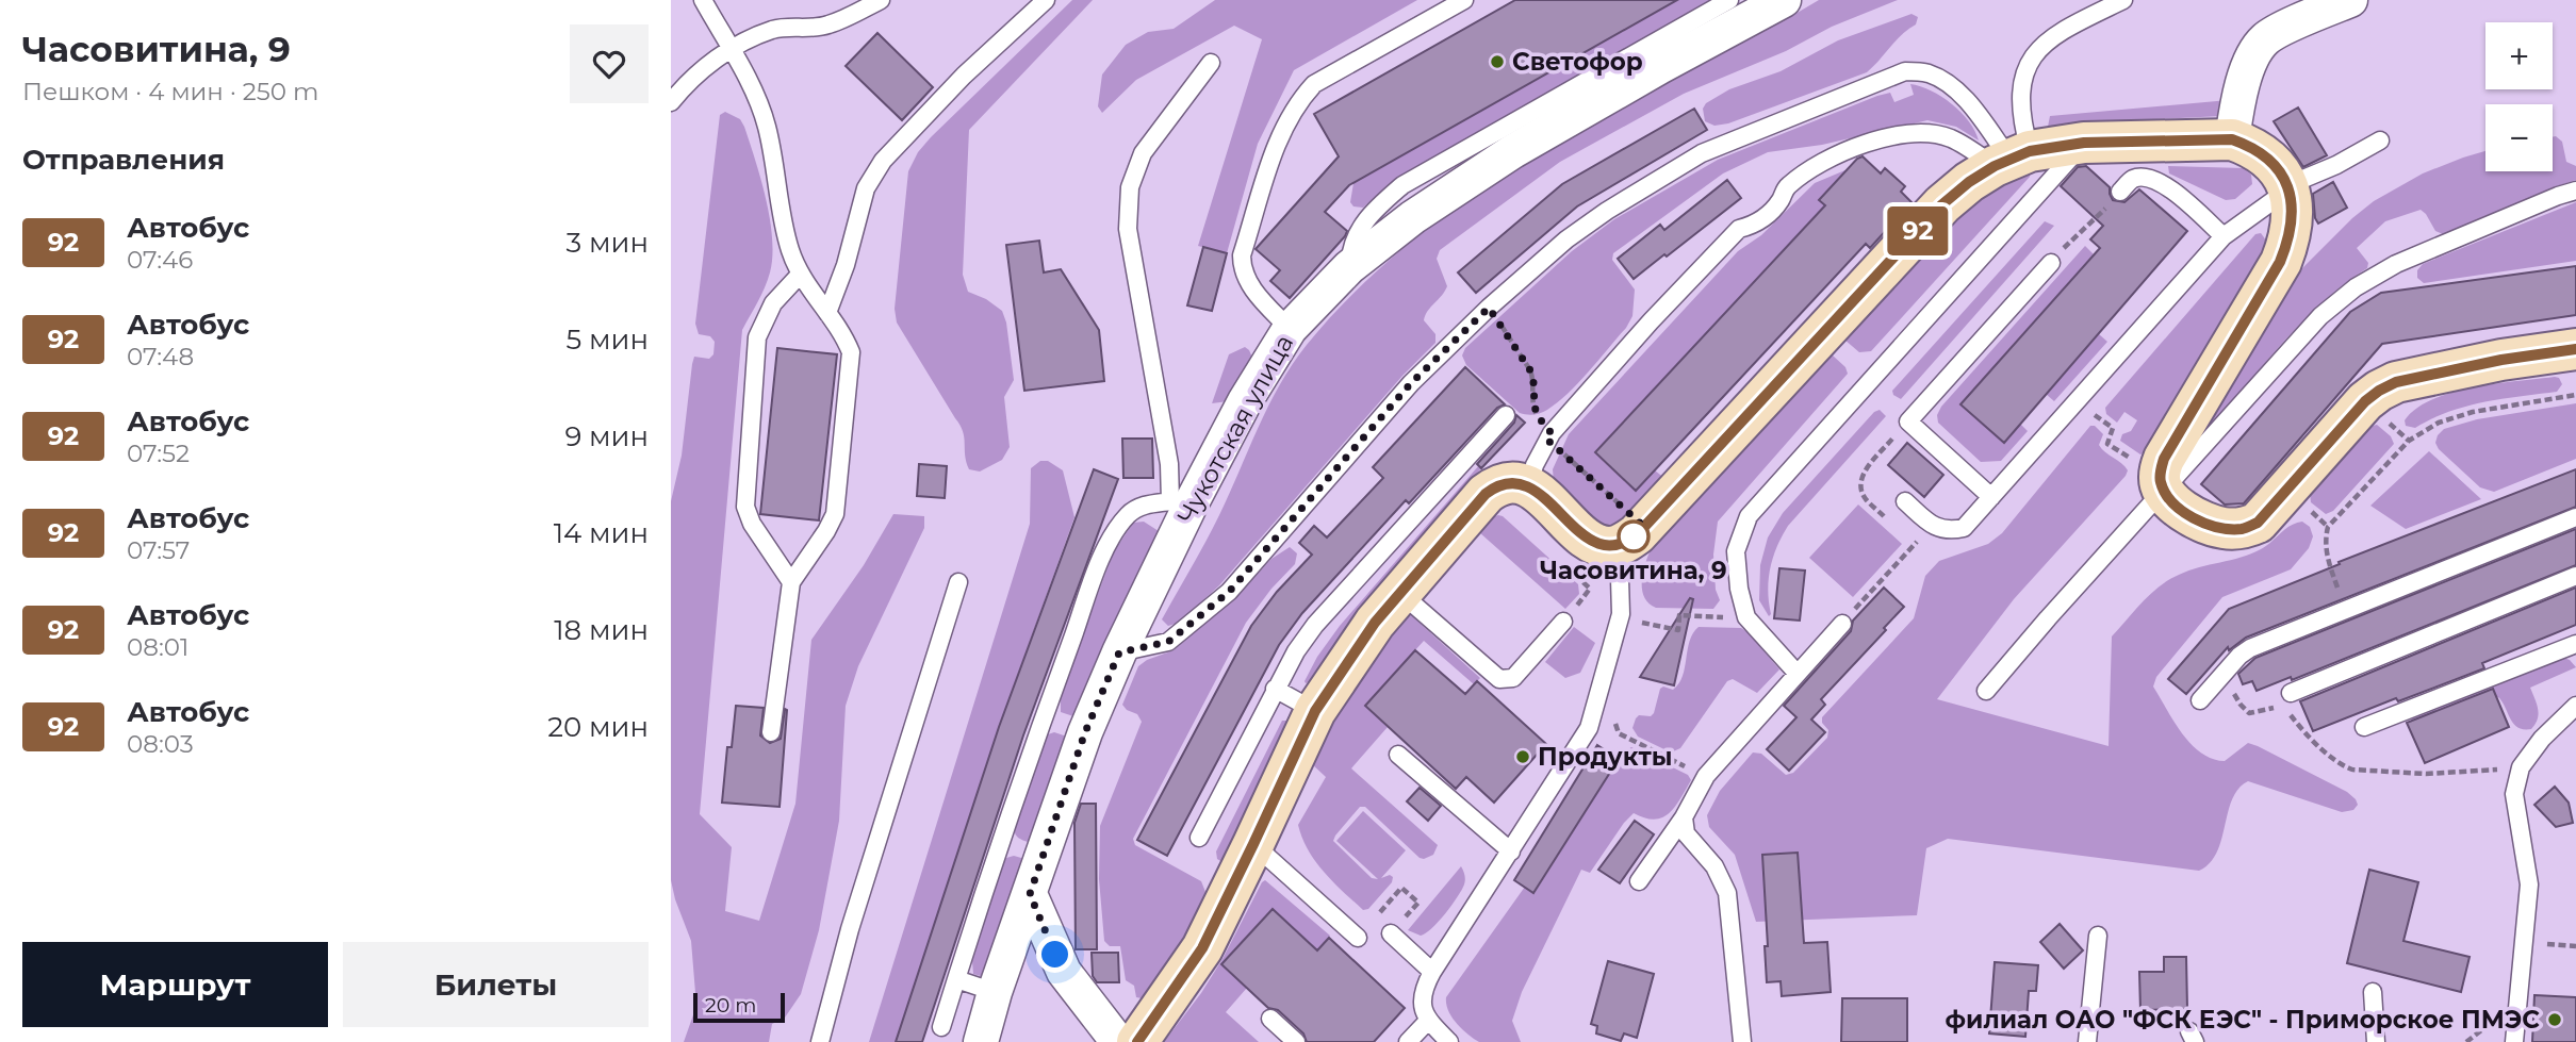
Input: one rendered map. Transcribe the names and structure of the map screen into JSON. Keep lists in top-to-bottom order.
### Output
{
  "streets": {
    "street": ["Чукотская улица"]
  },
  "places": [
    "Светофор",
    "Часовитина, 9",
    "Продукты",
    "филиал ОАО \"ФСК ЕЭС\" - Приморское ПМЭС"
  ],
  "lines": ["bus line 92"],
  "scale_bar": "20 m",
  "page": {
    "heading": [
      ["Часовитина, 9", "Пешком · 4 мин · 250 m"],
      "Отправления"
    ],
    "on_map": "92",
    "map_buttons": ["+", "−"],
    "list": [
      {
        "mark": "92",
        "name": "Автобус",
        "note": "07:46",
        "value": "3 мин"
      },
      {
        "mark": "92",
        "name": "Автобус",
        "note": "07:48",
        "value": "5 мин"
      },
      {
        "mark": "92",
        "name": "Автобус",
        "note": "07:52",
        "value": "9 мин"
      },
      {
        "mark": "92",
        "name": "Автобус",
        "note": "07:57",
        "value": "14 мин"
      },
      {
        "mark": "92",
        "name": "Автобус",
        "note": "08:01",
        "value": "18 мин"
      },
      {
        "mark": "92",
        "name": "Автобус",
        "note": "08:03",
        "value": "20 мин"
      }
    ],
    "buttons": ["Маршрут", "Билеты"],
    "scale": "20 m"
  }
}
